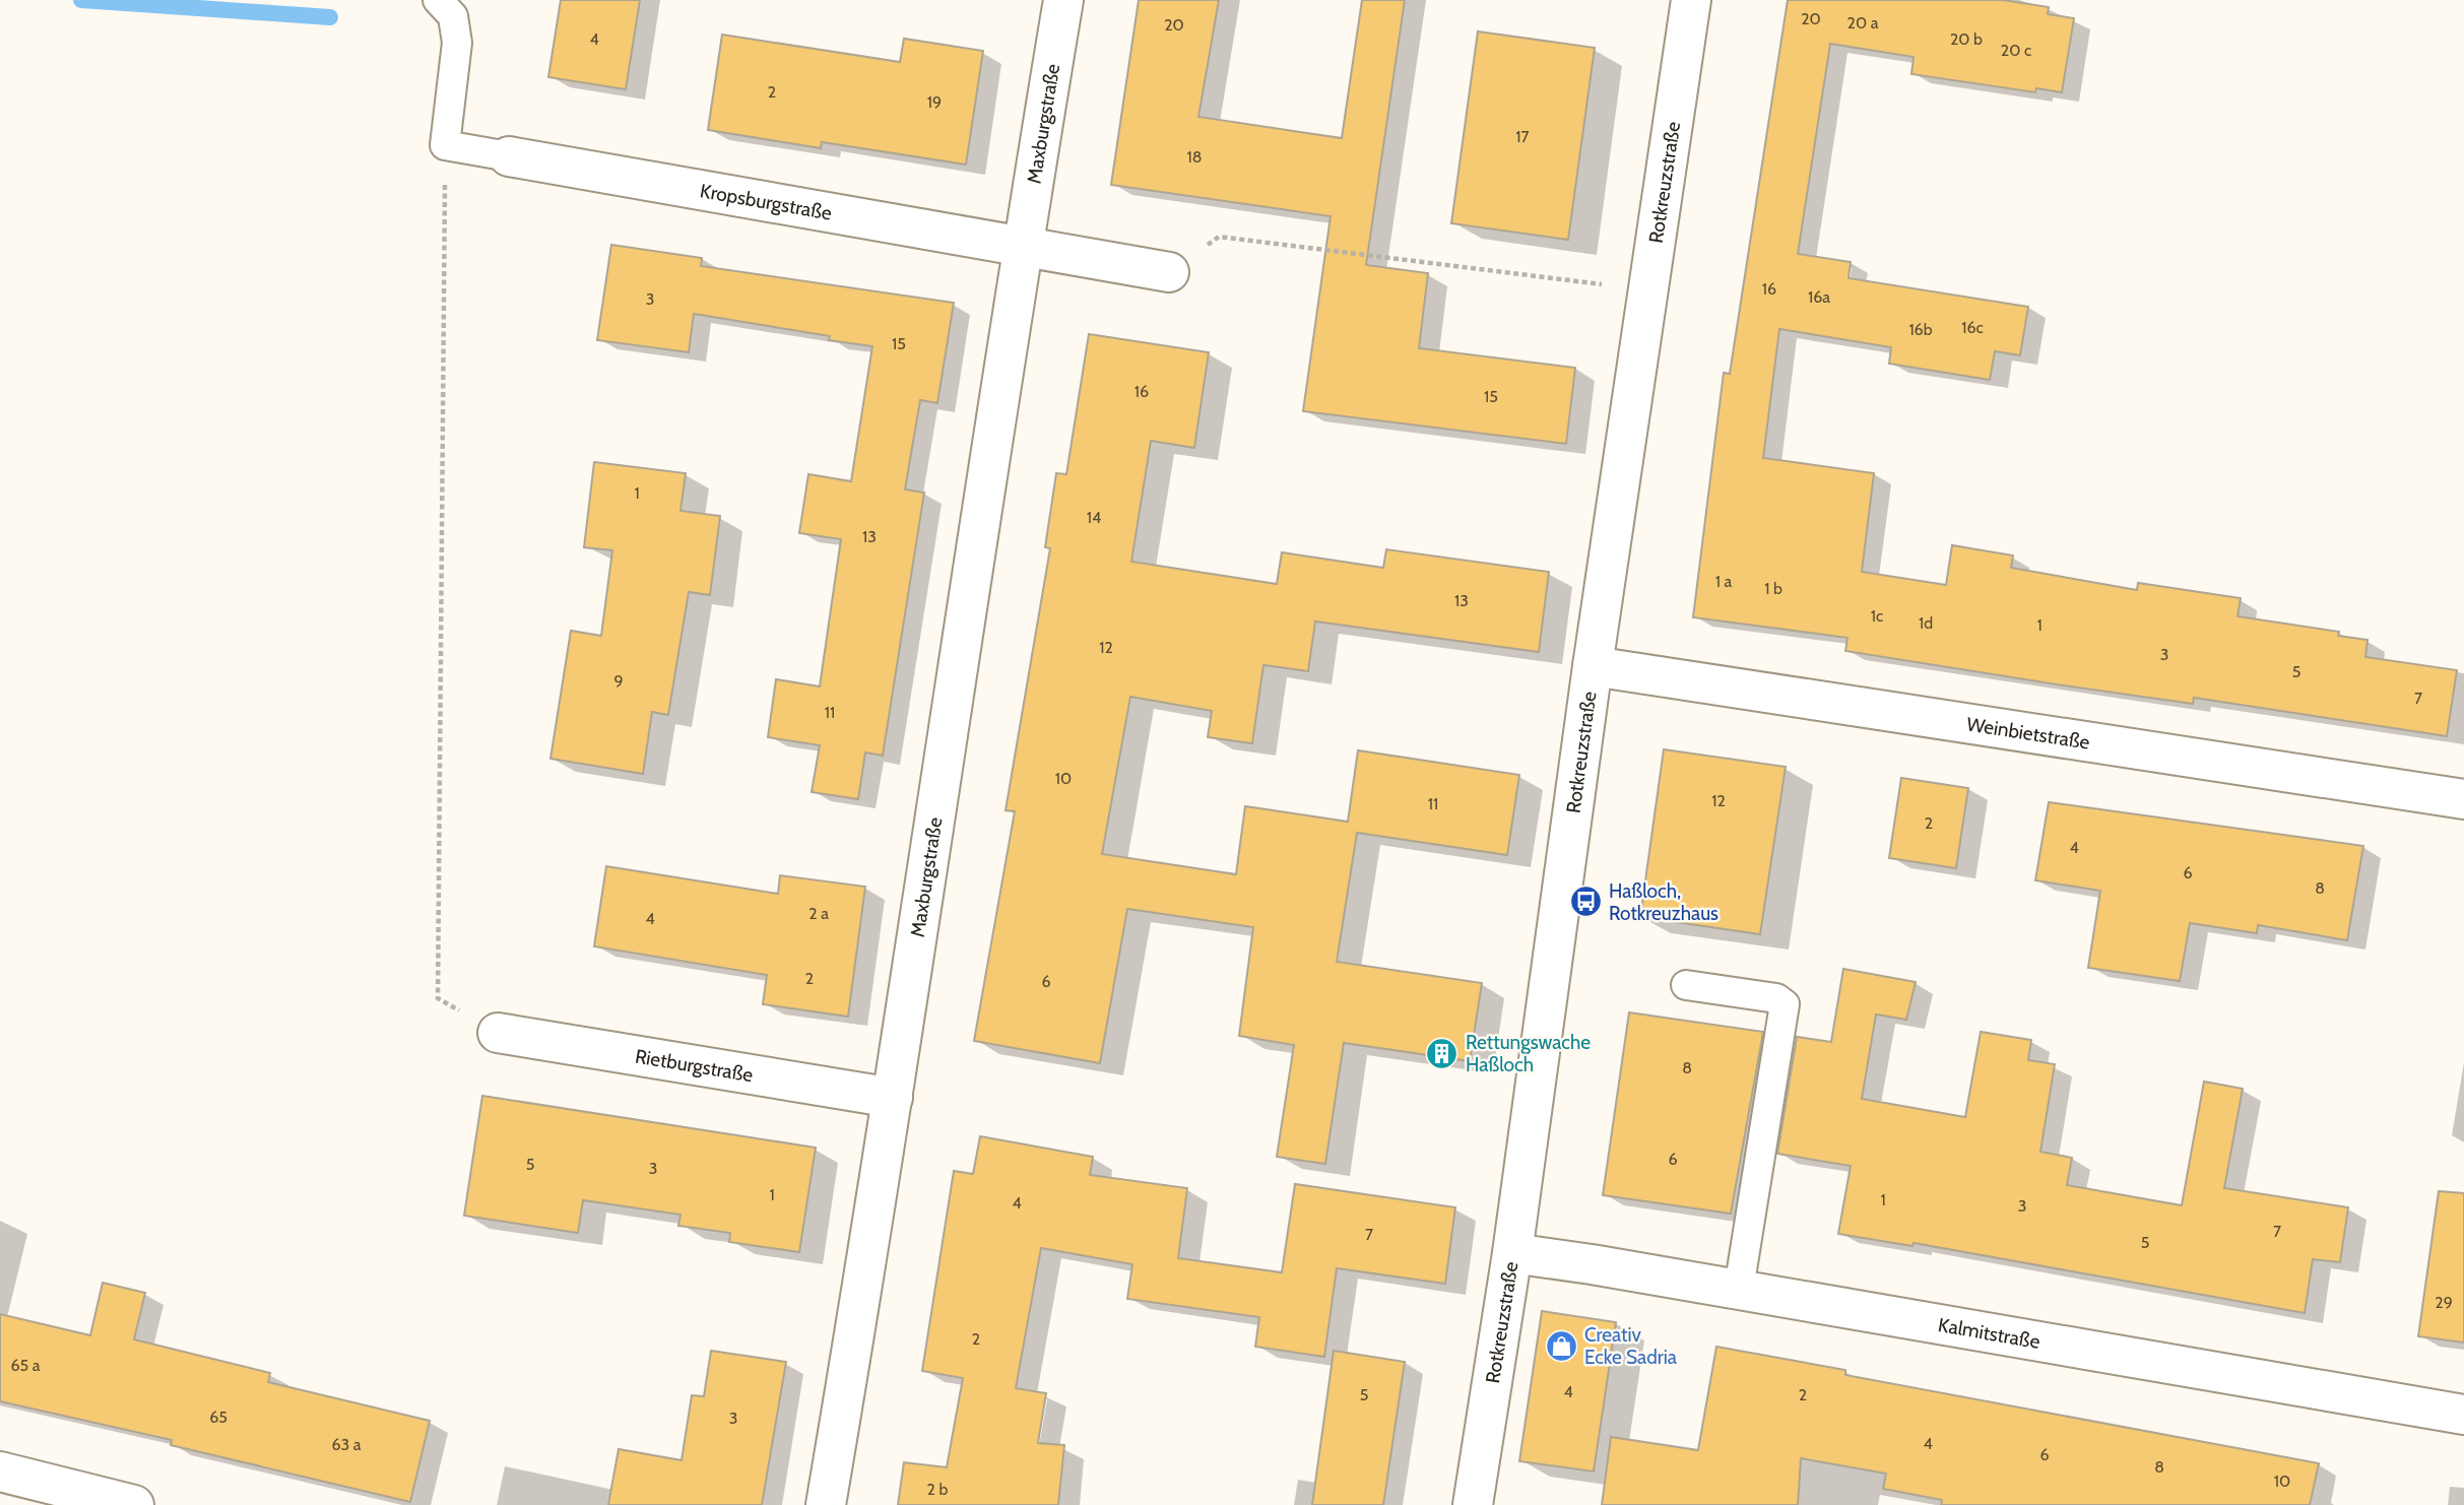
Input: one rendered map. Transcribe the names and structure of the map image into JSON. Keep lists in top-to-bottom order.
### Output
{
  "streets": {
    "street": [
      "Maxburgstraße",
      "Rotkreuzstraße",
      "Kropsburgstraße",
      "Weinbietstraße",
      "Rietburgstraße",
      "Kalmitstraße"
    ]
  },
  "crossings": [
    ["Maxburgstraße", "Kropsburgstraße"],
    ["Maxburgstraße", "Rietburgstraße"],
    ["Rotkreuzstraße", "Weinbietstraße"],
    ["Rotkreuzstraße", "Kalmitstraße"]
  ],
  "places": {
    "bus stop": ["Haßloch, Rotkreuzhaus"],
    "building": ["Rettungswache Haßloch"],
    "shop": ["Creativ Ecke Sadria"]
  },
  "house_numbers": [
    "20",
    "20 a",
    "20",
    "4",
    "20 b",
    "20 c",
    "2",
    "19",
    "17",
    "18",
    "16",
    "16a",
    "3",
    "16c",
    "16b",
    "15",
    "16",
    "15",
    "1",
    "14",
    "13",
    "1 a",
    "1 b",
    "13",
    "1c",
    "1d",
    "1",
    "12",
    "3",
    "5",
    "9",
    "7",
    "11",
    "10",
    "12",
    "11",
    "2",
    "4",
    "6",
    "8",
    "2 a",
    "4",
    "2",
    "6",
    "8",
    "6",
    "5",
    "3",
    "1",
    "1",
    "4",
    "3",
    "7",
    "7",
    "5",
    "29",
    "2",
    "65 a",
    "4",
    "5",
    "2",
    "65",
    "3",
    "4",
    "63 a",
    "6",
    "8",
    "10",
    "2 b"
  ]
}
